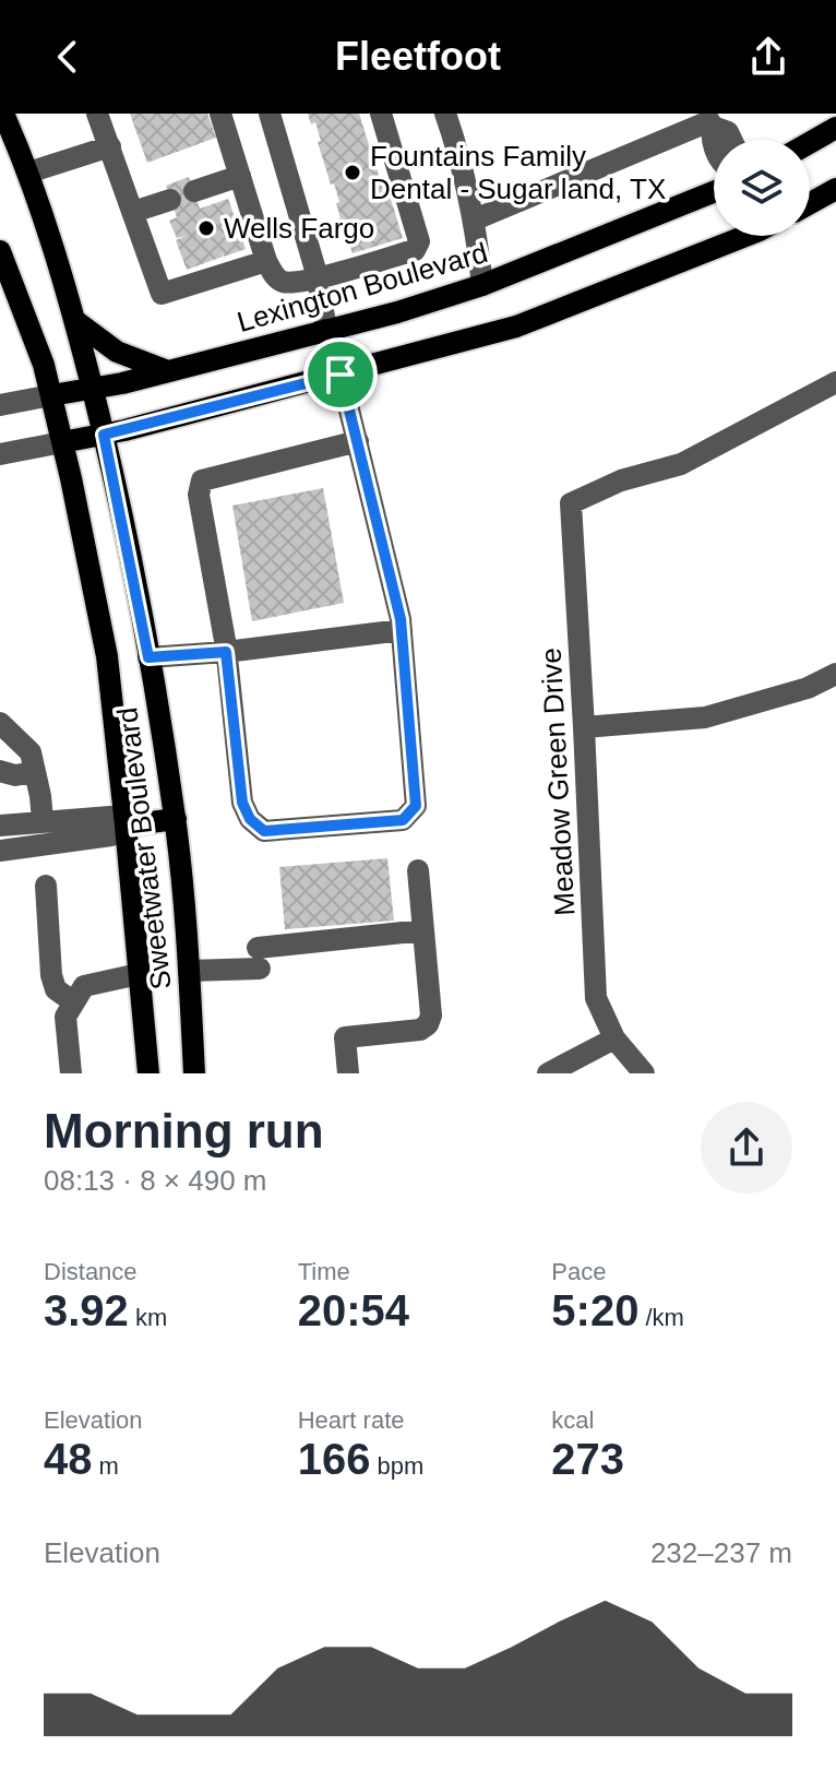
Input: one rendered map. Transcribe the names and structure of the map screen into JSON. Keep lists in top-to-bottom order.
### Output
{
  "streets": {
    "main road": ["Lexington Boulevard", "Sweetwater Boulevard"],
    "street": ["Meadow Green Drive"]
  },
  "crossings": [
    ["Lexington Boulevard", "Sweetwater Boulevard"]
  ],
  "places": ["Fountains Family Dental - Sugar land, TX", "Wells Fargo"],
  "page": {
    "header": "Fleetfoot",
    "heading": ["Morning run", "08:13 · 8 × 490 m"],
    "stats": [
      ["Distance", "3.92 km"],
      ["Time", "20:54"],
      ["Pace", "5:20 /km"],
      ["Elevation", "48 m"],
      ["Heart rate", "166 bpm"],
      ["kcal", "273"]
    ],
    "chart": ["Elevation", "232–237 m"]
  }
}
